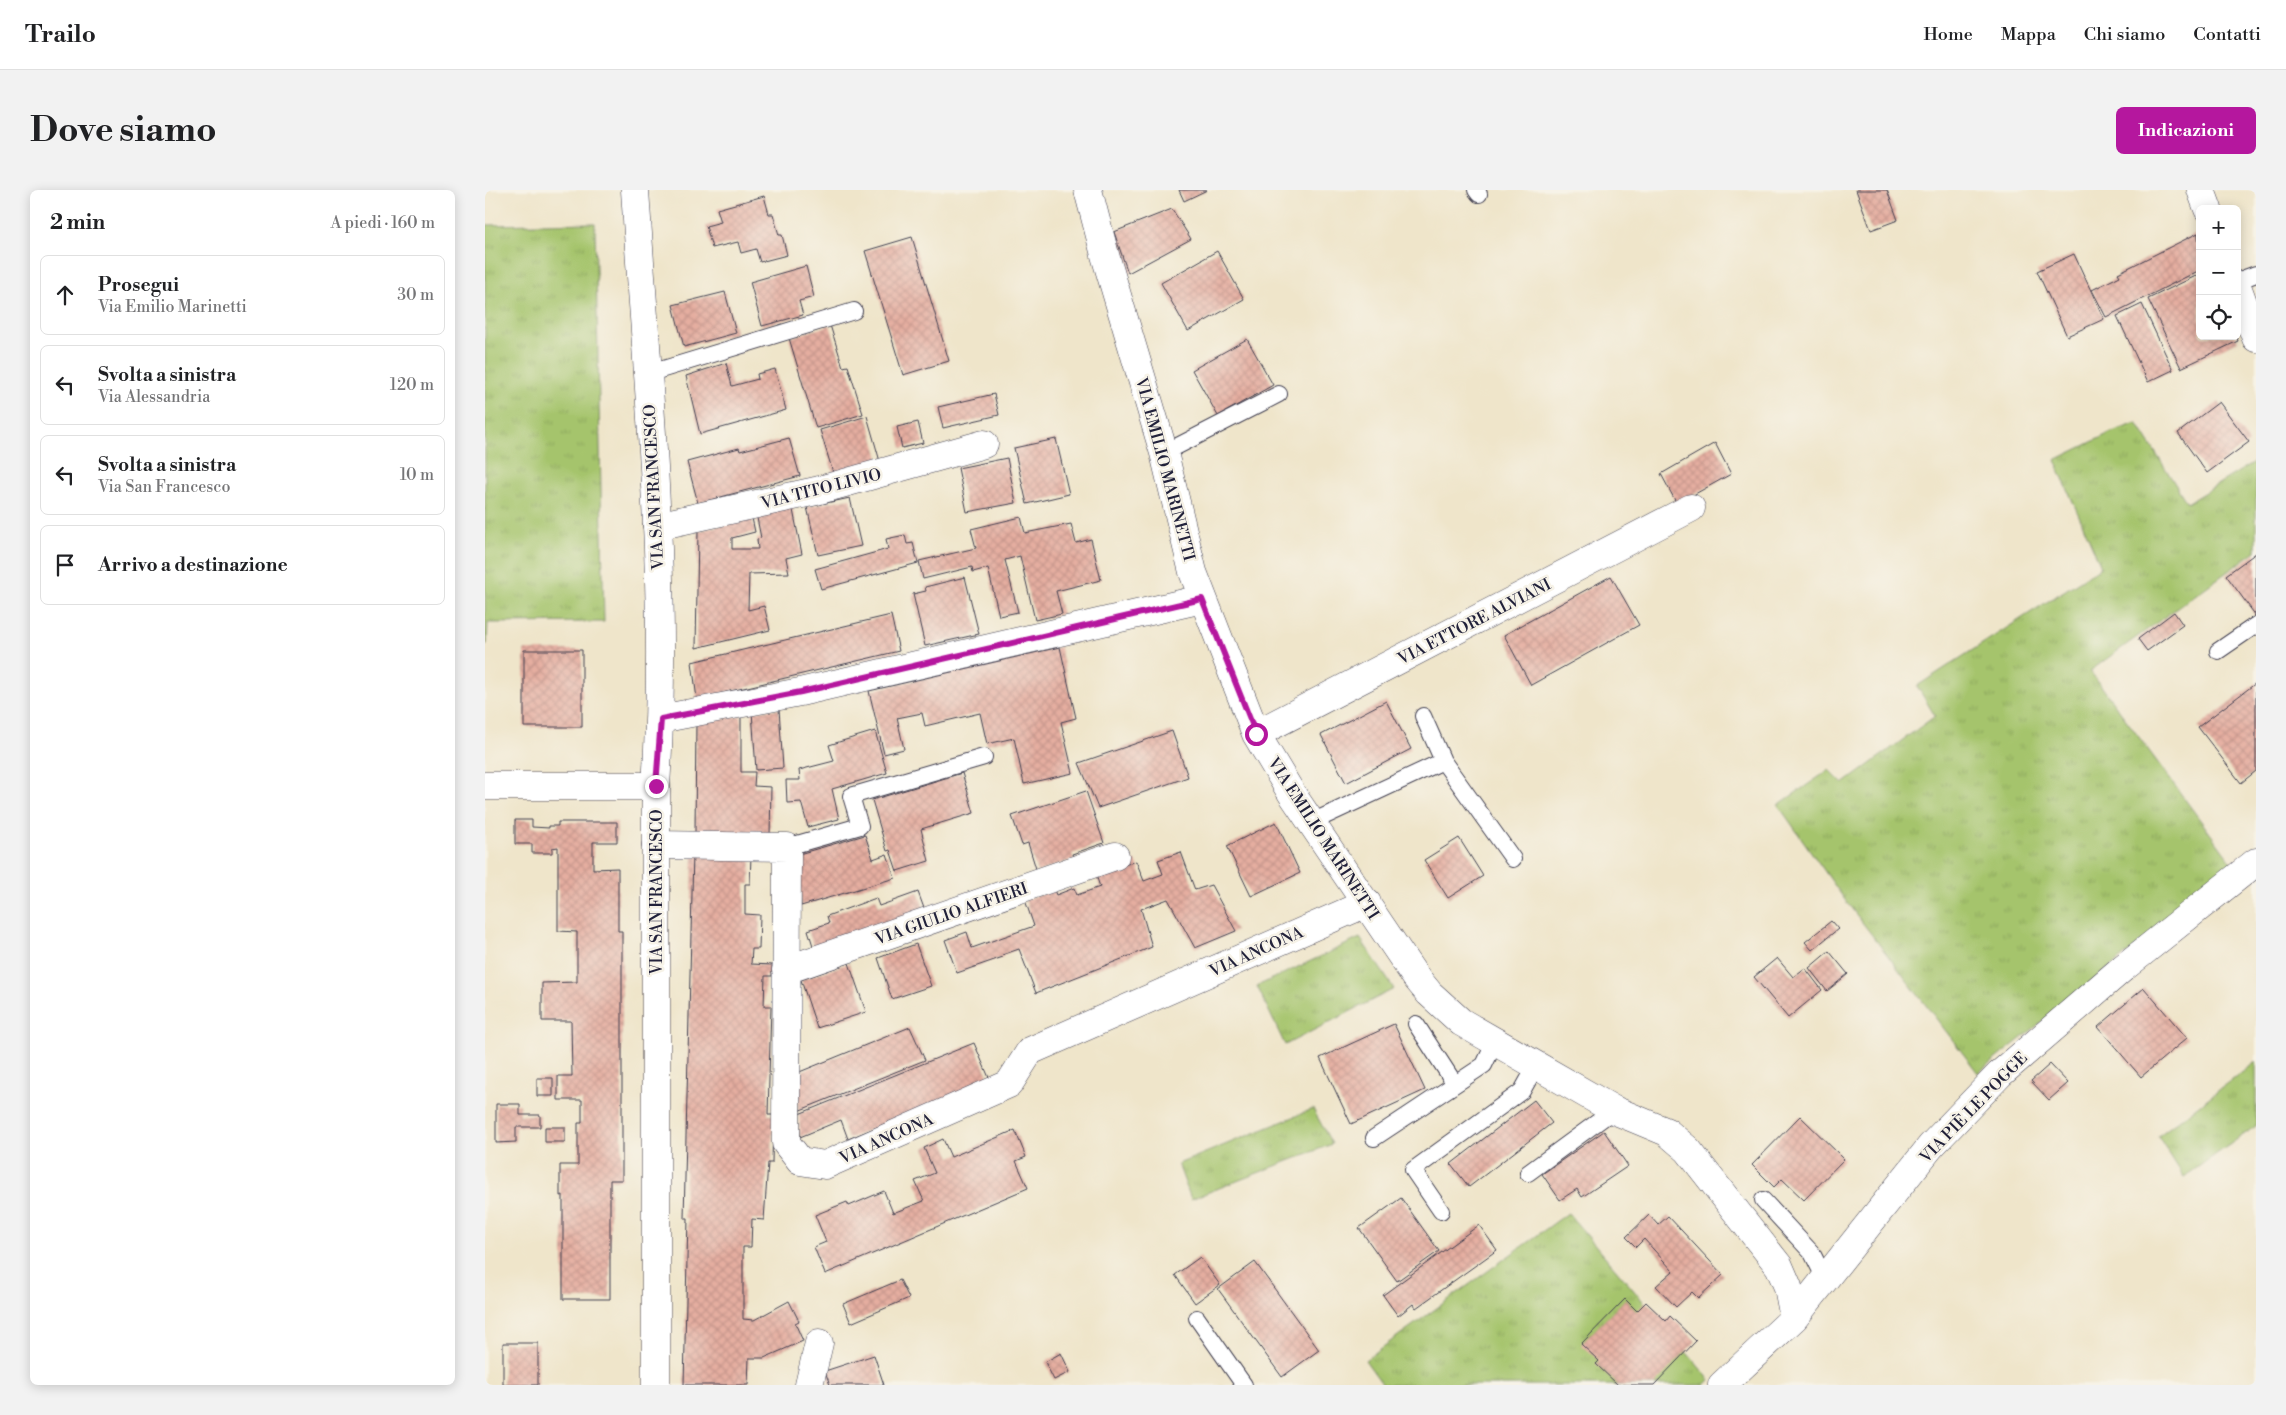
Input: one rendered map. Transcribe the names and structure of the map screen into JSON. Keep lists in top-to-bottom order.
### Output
{
  "streets": {
    "street": [
      "VIA EMILIO MARINETTI",
      "VIA SAN FRANCESCO",
      "VIA TITO LIVIO",
      "VIA ETTORE ALVIANI",
      "VIA GIULIO ALFIERI",
      "VIA ANCONA",
      "VIA PIÈ LE POGGE"
    ]
  },
  "crossings": [
    ["VIA EMILIO MARINETTI", "VIA ETTORE ALVIANI"],
    ["VIA EMILIO MARINETTI", "VIA ANCONA"],
    ["VIA EMILIO MARINETTI", "VIA PIÈ LE POGGE"],
    ["VIA SAN FRANCESCO", "VIA TITO LIVIO"],
    ["VIA GIULIO ALFIERI", "VIA ANCONA"]
  ],
  "page": {
    "header": "Trailo",
    "nav": [
      "Home",
      "Mappa",
      "Chi siamo",
      "Contatti"
    ],
    "buttons": "Indicazioni",
    "title": "Dove siamo",
    "heading": ["2 min", "A piedi · 160 m"],
    "map_buttons": ["+", "−"],
    "list": [
      ["Prosegui", "Via Emilio Marinetti", "30 m"],
      ["Svolta a sinistra", "Via Alessandria", "120 m"],
      ["Svolta a sinistra", "Via San Francesco", "10 m"],
      "Arrivo a destinazione"
    ]
  }
}
